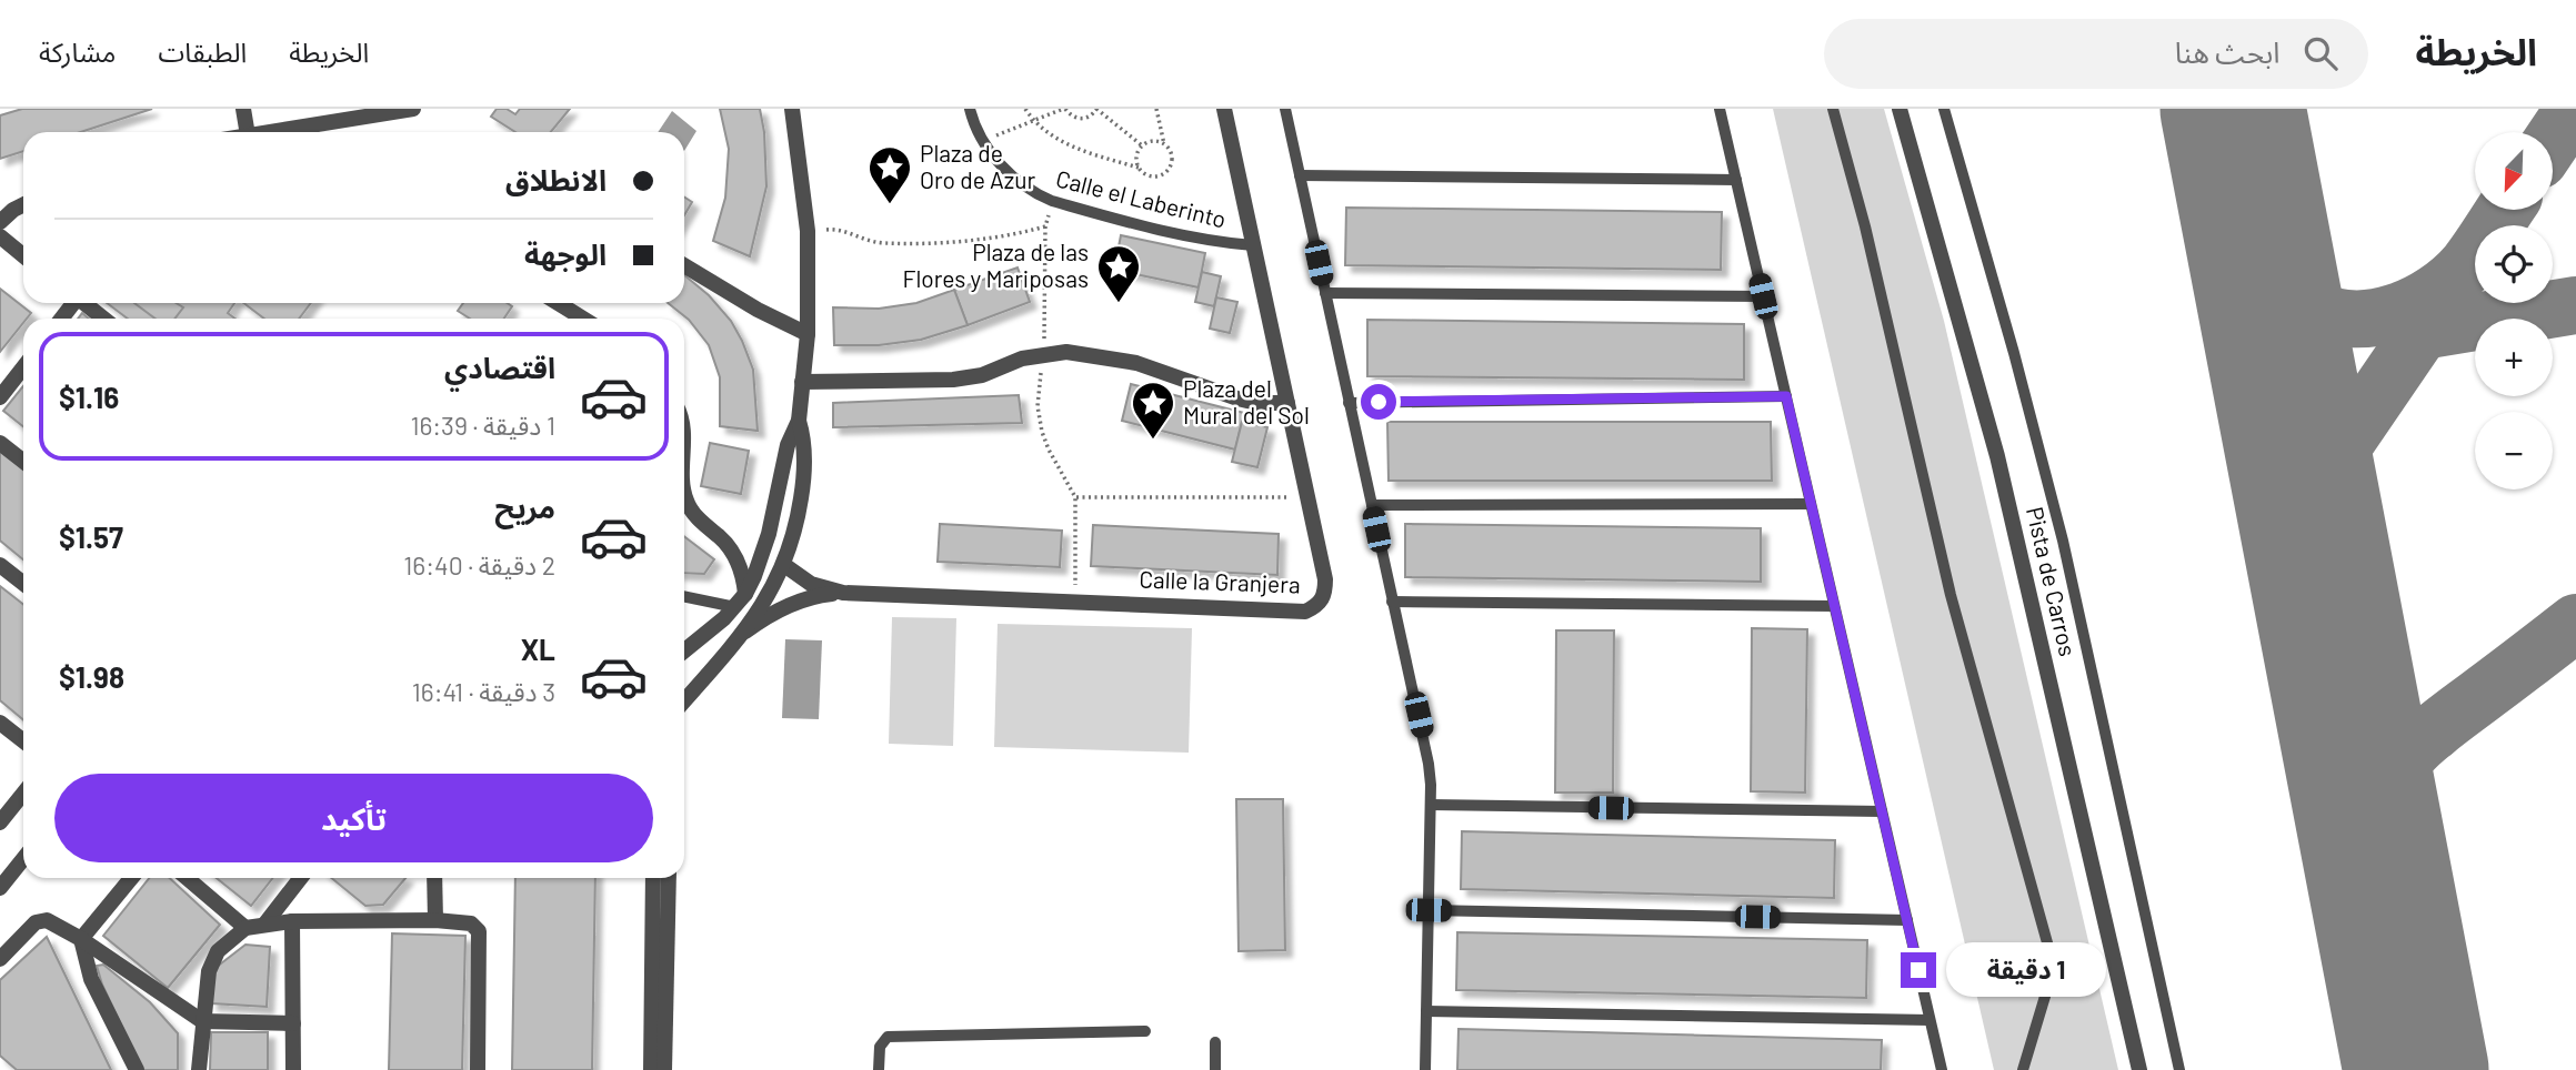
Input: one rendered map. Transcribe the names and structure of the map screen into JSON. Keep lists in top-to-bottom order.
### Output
{
  "streets": {
    "street": ["Pista de Carros", "Calle la Granjera"],
    "lane": ["Calle el Laberinto"]
  },
  "crossings": [
    ["Calle el Laberinto", "Calle la Granjera"]
  ],
  "places": {
    "place": ["Plaza de Oro de Azur", "Plaza de las Flores y Mariposas", "Plaza del Mural del Sol"]
  },
  "north": "bottom left",
  "page": {
    "header": "الخريطة",
    "search": "ابحث هنا",
    "nav": ["الخريطة", "الطبقات", "مشاركة"],
    "map_buttons": ["+", "−"],
    "banner": ["الانطلاق", "الوجهة"],
    "list": [
      {
        "name": "اقتصادي",
        "note": "1 دقيقة · 16:39",
        "value": "$1.16"
      },
      {
        "name": "مريح",
        "note": "2 دقيقة · 16:40",
        "value": "$1.57"
      },
      {
        "name": "XL",
        "note": "3 دقيقة · 16:41",
        "value": "$1.98"
      }
    ],
    "buttons": "تأكيد",
    "bubble": "1 دقيقة"
  }
}
